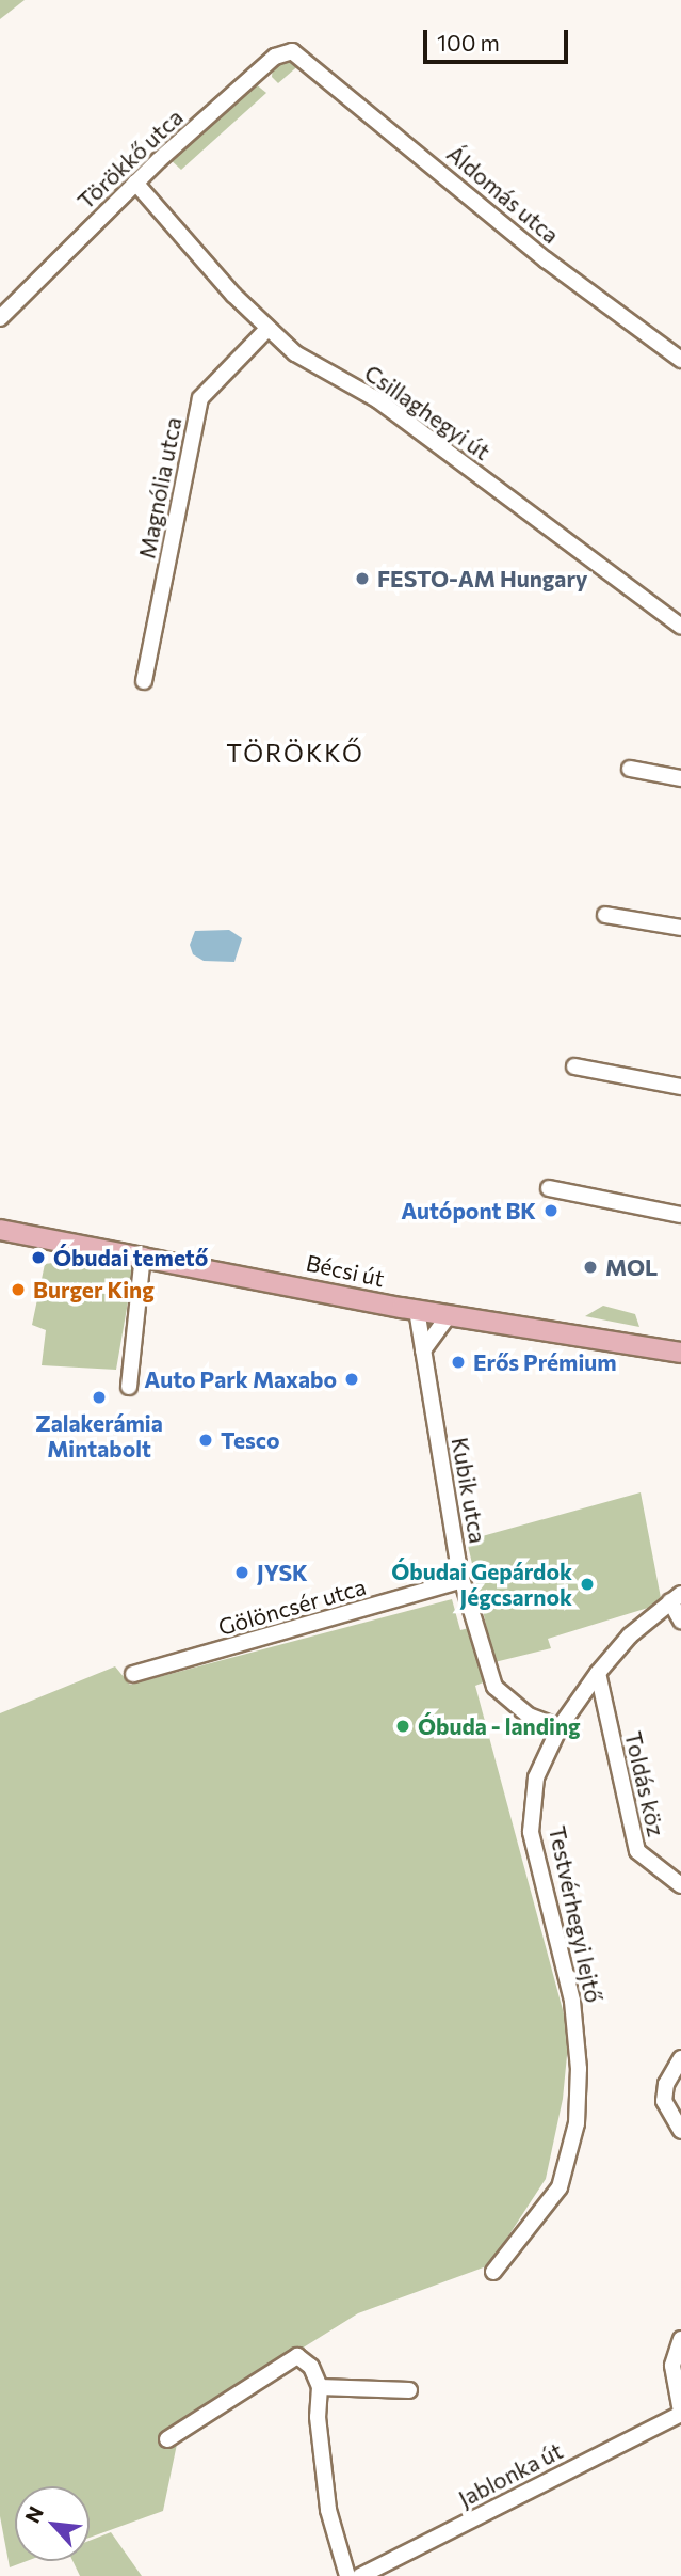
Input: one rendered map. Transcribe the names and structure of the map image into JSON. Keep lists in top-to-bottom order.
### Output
{
  "streets": {
    "main road": ["Bécsi út"],
    "street": [
      "Törökkő utca",
      "Áldomás utca",
      "Csillaghegyi út",
      "Magnólia utca",
      "Kubik utca",
      "Gölöncsér utca",
      "Toldás köz",
      "Testvérhegyi lejtő",
      "Jablonka út"
    ]
  },
  "crossings": [
    ["Törökkő utca", "Áldomás utca"],
    ["Törökkő utca", "Csillaghegyi út"],
    ["Csillaghegyi út", "Magnólia utca"],
    ["Bécsi út", "Kubik utca"],
    ["Kubik utca", "Gölöncsér utca"],
    ["Kubik utca", "Testvérhegyi lejtő"],
    ["Toldás köz", "Testvérhegyi lejtő"]
  ],
  "districts": ["TÖRÖKKŐ"],
  "places": [
    "FESTO-AM Hungary",
    "Autópont BK",
    "Óbudai temető",
    "MOL",
    "Burger King",
    "Erős Prémium",
    "Auto Park Maxabo",
    "Zalakerámia Mintabolt",
    "Tesco",
    "JYSK",
    "Óbudai Gepárdok Jégcsarnok",
    "Óbuda - landing"
  ],
  "scale_bar": "100 m",
  "north": "top left"
}
